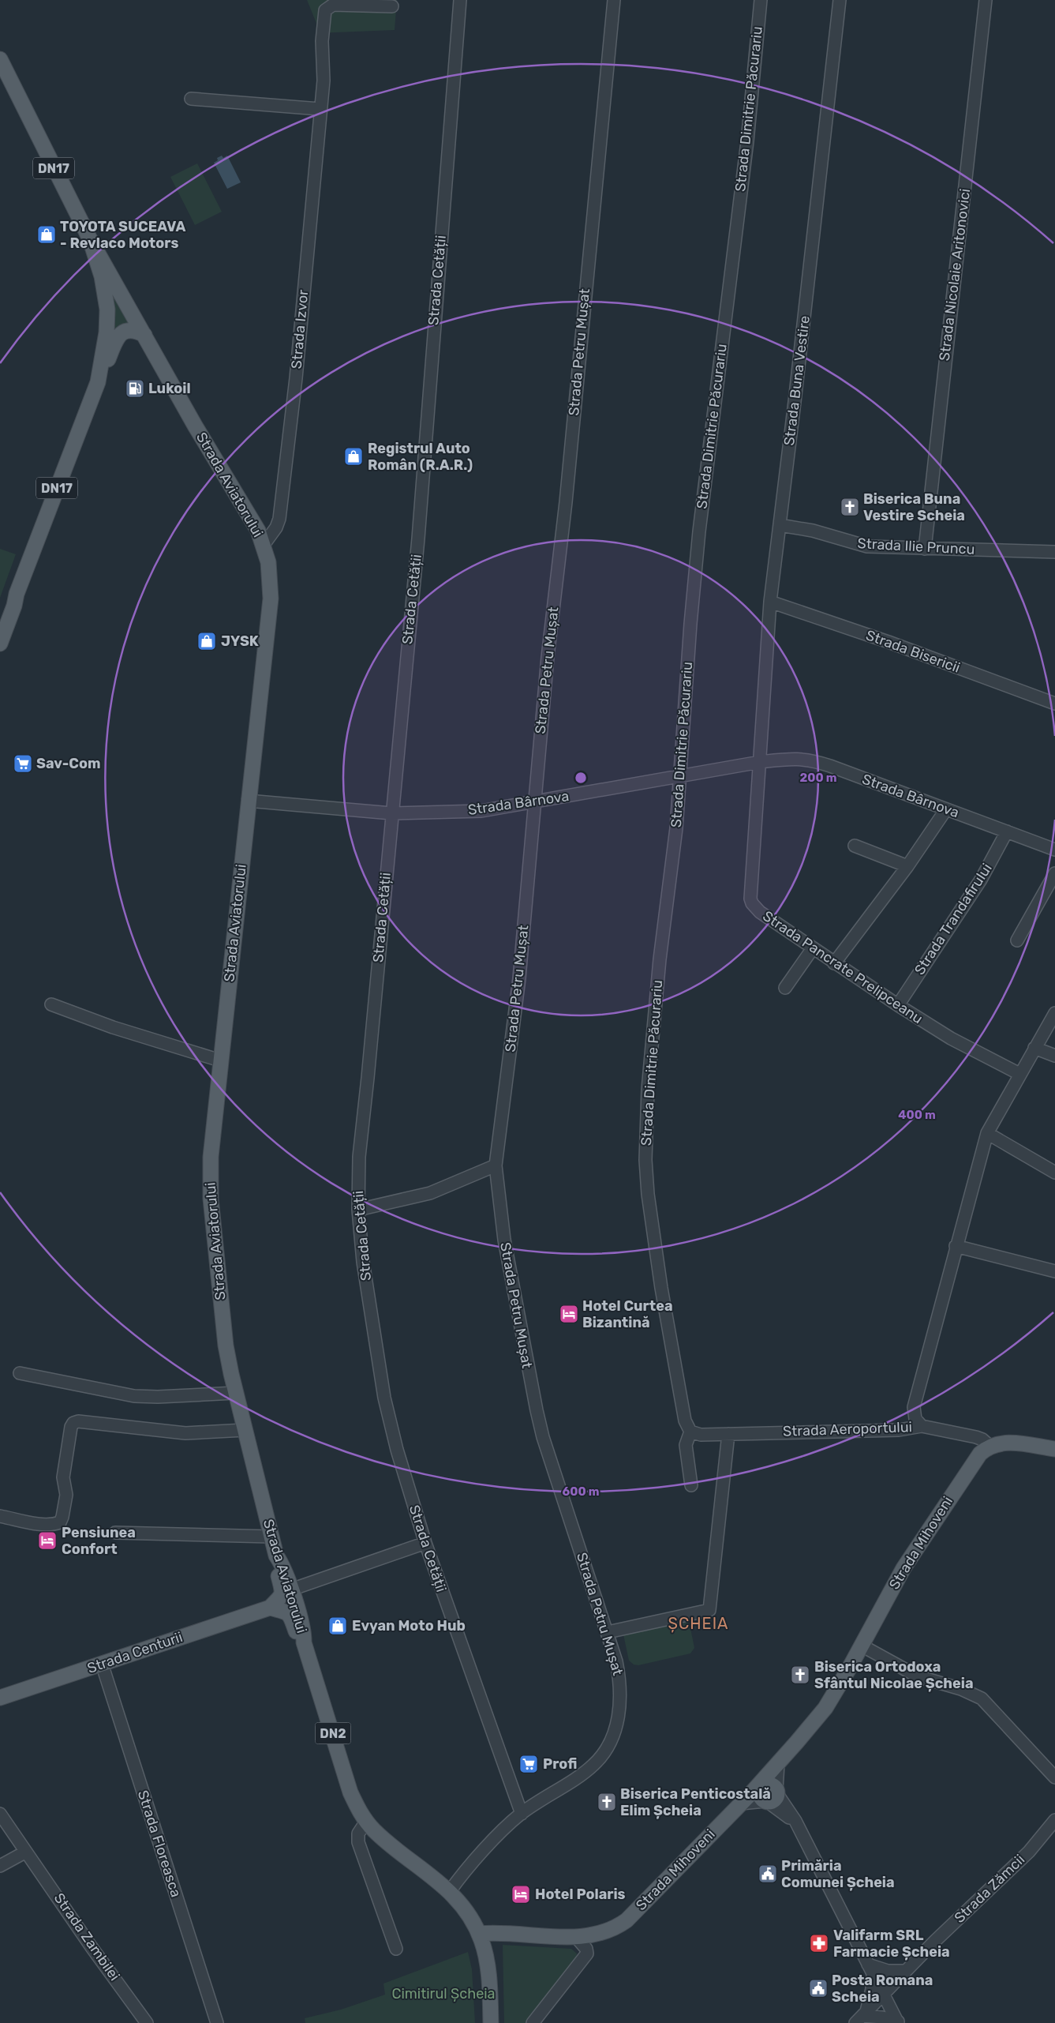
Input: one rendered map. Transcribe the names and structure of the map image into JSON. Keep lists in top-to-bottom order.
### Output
{
  "streets": {
    "main road": [
      "DN17",
      "Strada Aviatorului",
      "Strada Mihoveni",
      "Strada Centurii",
      "DN2"
    ],
    "street": [
      "Strada Dimitrie Păcurariu",
      "Strada Nicolaie Aritonovici",
      "Strada Cetății",
      "Strada Izvor",
      "Strada Petru Mușat",
      "Strada Buna Vestire",
      "Strada Ilie Pruncu",
      "Strada Bisericii",
      "Strada Bârnova",
      "Strada Trandafirului",
      "Strada Pancrate Prelipceanu",
      "Strada Aeroportului",
      "Strada Floreasca",
      "Strada Zămcii",
      "Strada Zambilei"
    ]
  },
  "crossings": [
    ["Strada Dimitrie Păcurariu", "Strada Bârnova"],
    ["Strada Dimitrie Păcurariu", "Strada Aeroportului"],
    ["DN17", "Strada Aviatorului"],
    ["Strada Nicolaie Aritonovici", "Strada Ilie Pruncu"],
    ["Strada Cetății", "Strada Petru Mușat"],
    ["Strada Cetății", "Strada Bârnova"],
    ["Strada Izvor", "Strada Aviatorului"],
    ["Strada Petru Mușat", "Strada Bârnova"],
    ["Strada Petru Mușat", "DN2"],
    ["Strada Buna Vestire", "Strada Ilie Pruncu"],
    ["Strada Buna Vestire", "Strada Bisericii"],
    ["Strada Buna Vestire", "Strada Bârnova"],
    ["Strada Buna Vestire", "Strada Pancrate Prelipceanu"],
    ["Strada Aviatorului", "Strada Bârnova"],
    ["Strada Aviatorului", "DN2"],
    ["Strada Bârnova", "Strada Trandafirului"],
    ["Strada Bârnova", "Strada Pancrate Prelipceanu"],
    ["Strada Trandafirului", "Strada Pancrate Prelipceanu"],
    ["Strada Pancrate Prelipceanu", "Strada Aeroportului"],
    ["Strada Mihoveni", "DN2"],
    ["Strada Centurii", "DN2"],
    ["Strada Centurii", "Strada Floreasca"]
  ],
  "districts": ["ȘCHEIA"],
  "parks": ["Cimitirul Șcheia"],
  "places": {
    "shop": [
      "TOYOTA SUCEAVA - Revlaco Motors",
      "Registrul Auto Român (R.A.R.)",
      "JYSK",
      "Evyan Moto Hub"
    ],
    "fuel station": ["Lukoil"],
    "church": ["Biserica Buna Vestire Scheia", "Biserica Ortodoxa Sfântul Nicolae Șcheia", "Biserica Penticostală Elim Șcheia"],
    "supermarket": ["Sav-Com", "Profi"],
    "hotel": ["Hotel Curtea Bizantină", "Pensiunea Confort", "Hotel Polaris"],
    "public building": ["Primăria Comunei Șcheia", "Posta Romana Scheia"],
    "pharmacy": ["Valifarm SRL Farmacie Șcheia"]
  },
  "rings": ["200 m", "400 m", "600 m"]
}
